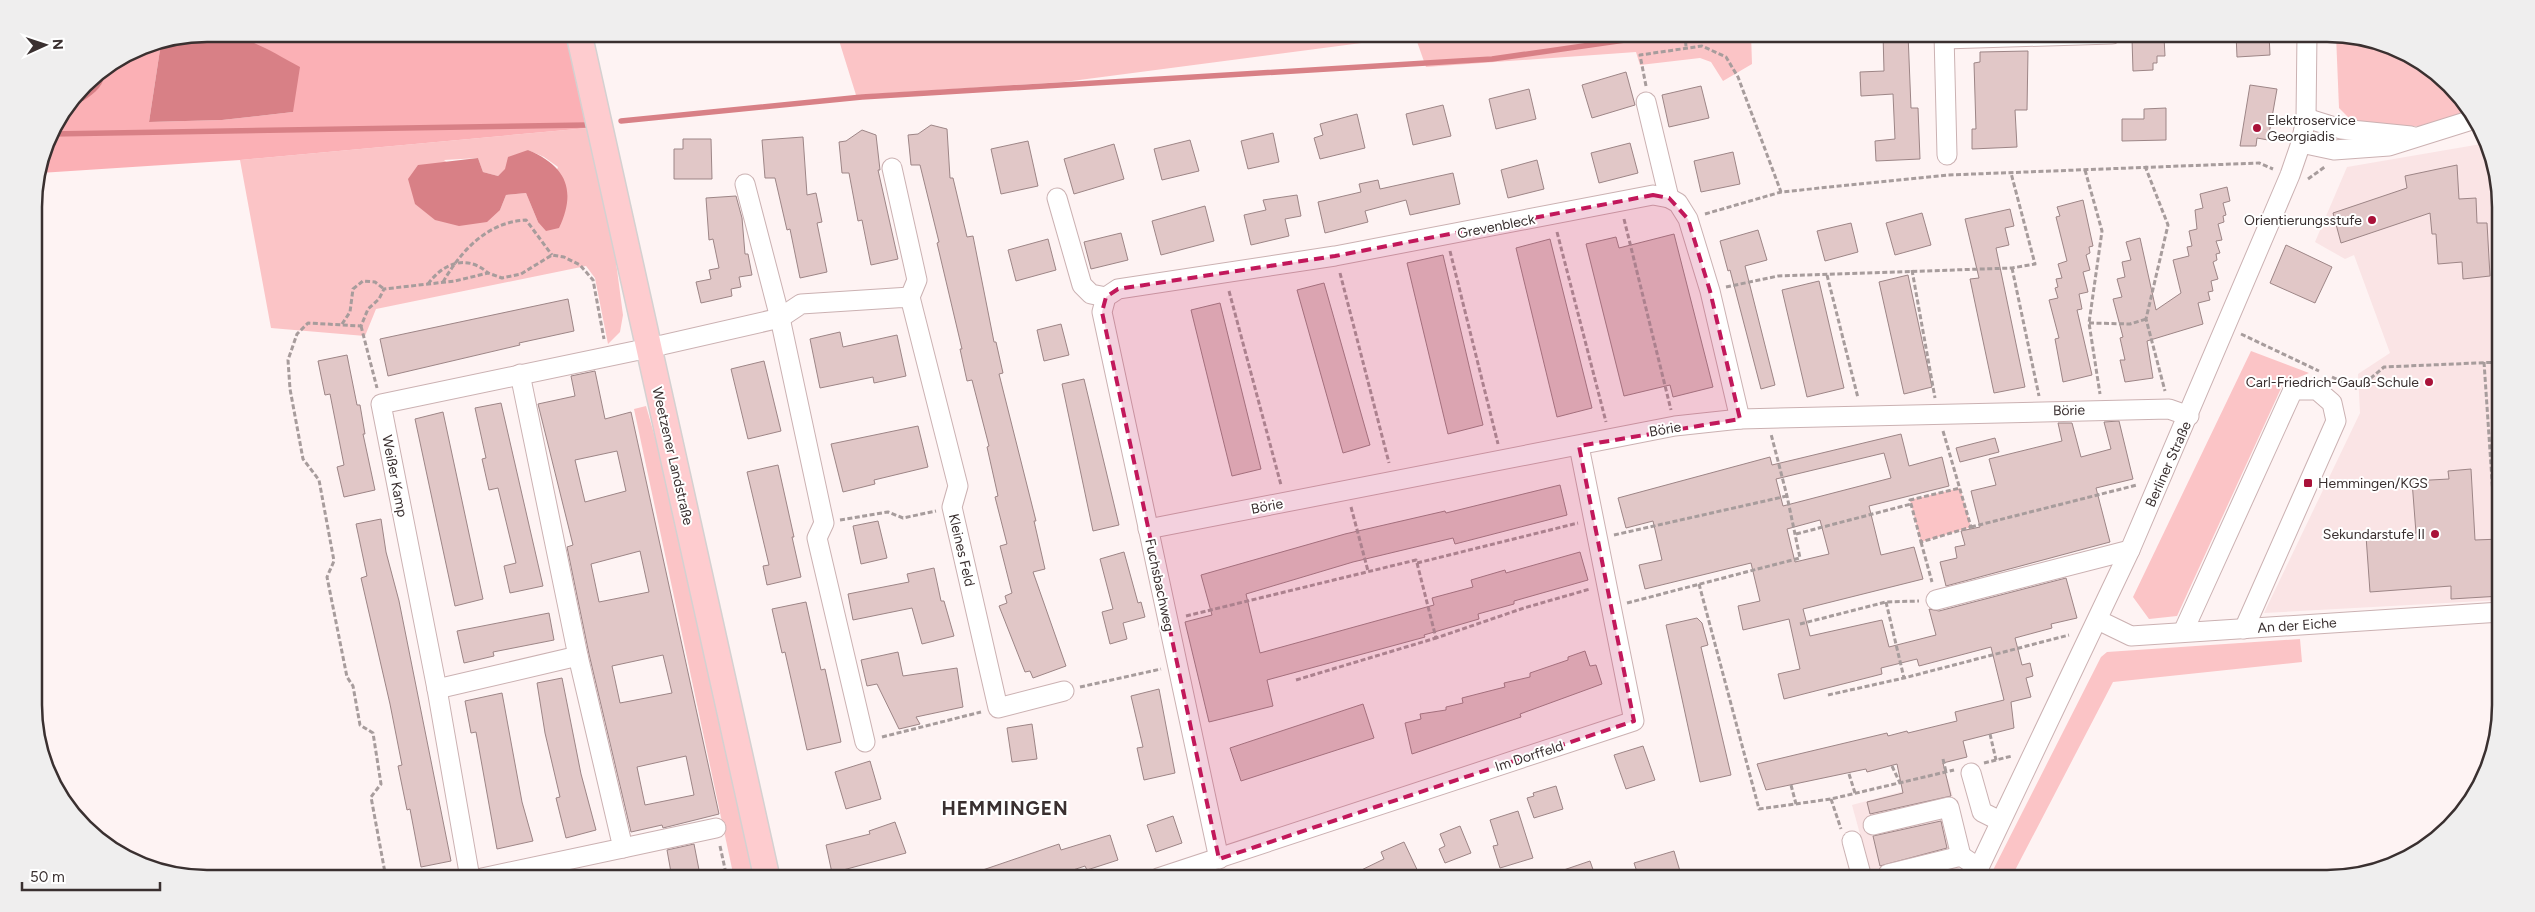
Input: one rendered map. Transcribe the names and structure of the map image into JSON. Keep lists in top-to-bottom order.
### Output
{
  "streets": {
    "main road": ["Weetzener Landstraße"],
    "street": [
      "Grevenbleck",
      "Börie",
      "Berliner Straße",
      "Weißer Kamp",
      "Kleines Feld",
      "Fuchsbachweg",
      "An der Eiche",
      "Im Dorffeld"
    ]
  },
  "crossings": [
    ["Grevenbleck", "Fuchsbachweg"],
    ["Börie", "Berliner Straße"],
    ["Börie", "Fuchsbachweg"],
    ["Börie", "Im Dorffeld"],
    ["Berliner Straße", "An der Eiche"],
    ["Fuchsbachweg", "Im Dorffeld"]
  ],
  "districts": ["HEMMINGEN"],
  "places": {
    "other": [
      "Elektroservice Georgiadis",
      "Orientierungsstufe",
      "Carl-Friedrich-Gauß-Schule",
      "Sekundarstufe II"
    ],
    "transit": ["Hemmingen/KGS"]
  },
  "scale_bar": "50 m",
  "north": "right"
}
